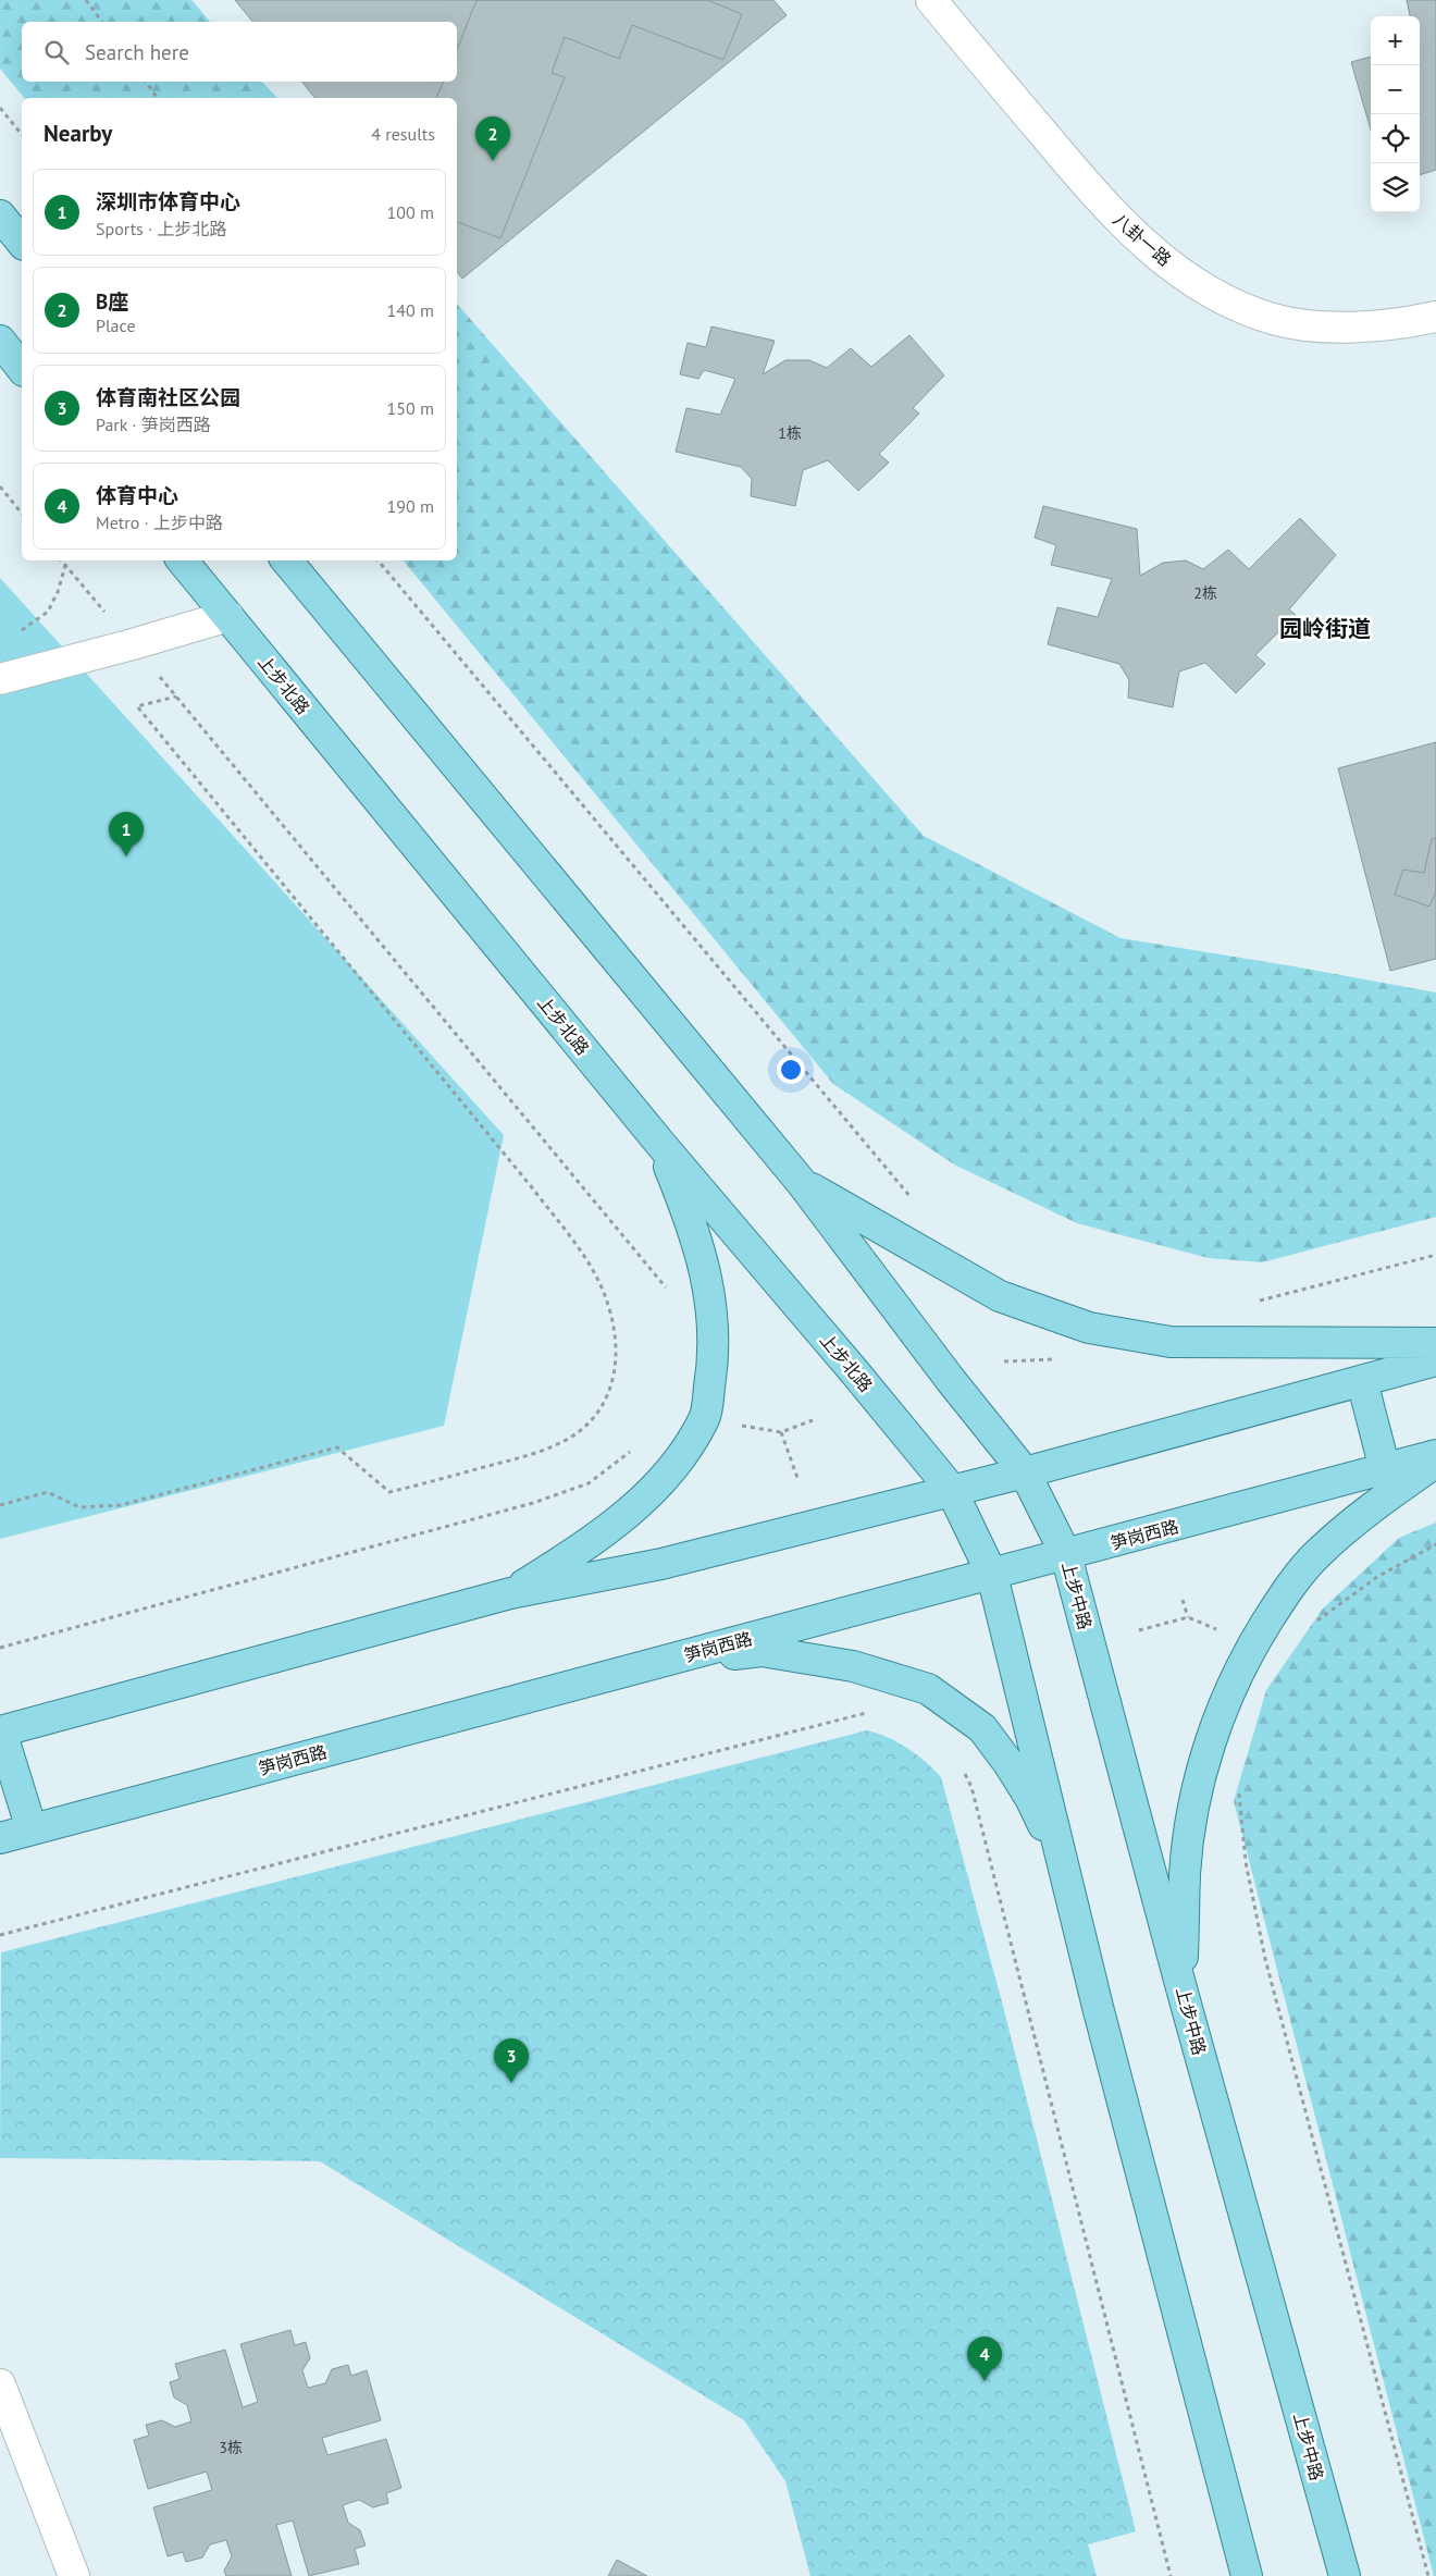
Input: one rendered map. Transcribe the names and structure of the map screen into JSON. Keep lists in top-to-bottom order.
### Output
{
  "streets": {
    "main road": ["上步北路", "笋岗西路", "上步中路"],
    "street": ["八卦一路"]
  },
  "crossings": [
    ["笋岗西路", "上步中路"]
  ],
  "districts": ["园岭街道"],
  "house_numbers": ["1栋", "2栋", "3栋"],
  "page": {
    "map_buttons": ["+", "−"],
    "search": "Search here",
    "heading": ["Nearby", "4 results"],
    "pins": [
      "2",
      "1",
      "3",
      "4"
    ],
    "list": [
      {
        "mark": "1",
        "name": "深圳市体育中心",
        "note": "Sports · 上步北路",
        "value": "100 m"
      },
      {
        "mark": "2",
        "name": "B座",
        "note": "Place",
        "value": "140 m"
      },
      {
        "mark": "3",
        "name": "体育南社区公园",
        "note": "Park · 笋岗西路",
        "value": "150 m"
      },
      {
        "mark": "4",
        "name": "体育中心",
        "note": "Metro · 上步中路",
        "value": "190 m"
      }
    ]
  }
}
